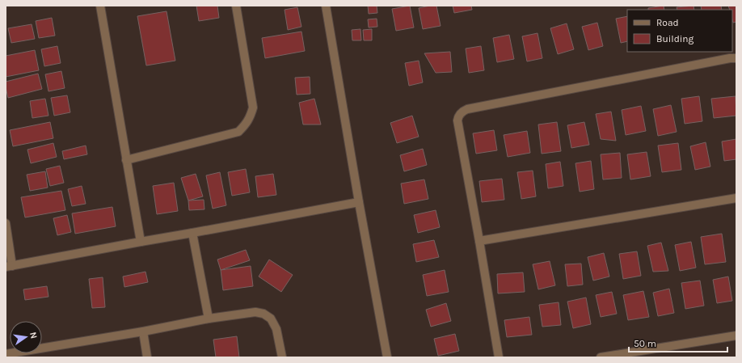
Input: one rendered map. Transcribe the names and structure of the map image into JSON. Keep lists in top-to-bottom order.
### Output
{
  "legend": ["Road", "Building"],
  "scale_bar": "50 m",
  "north": "right"
}
